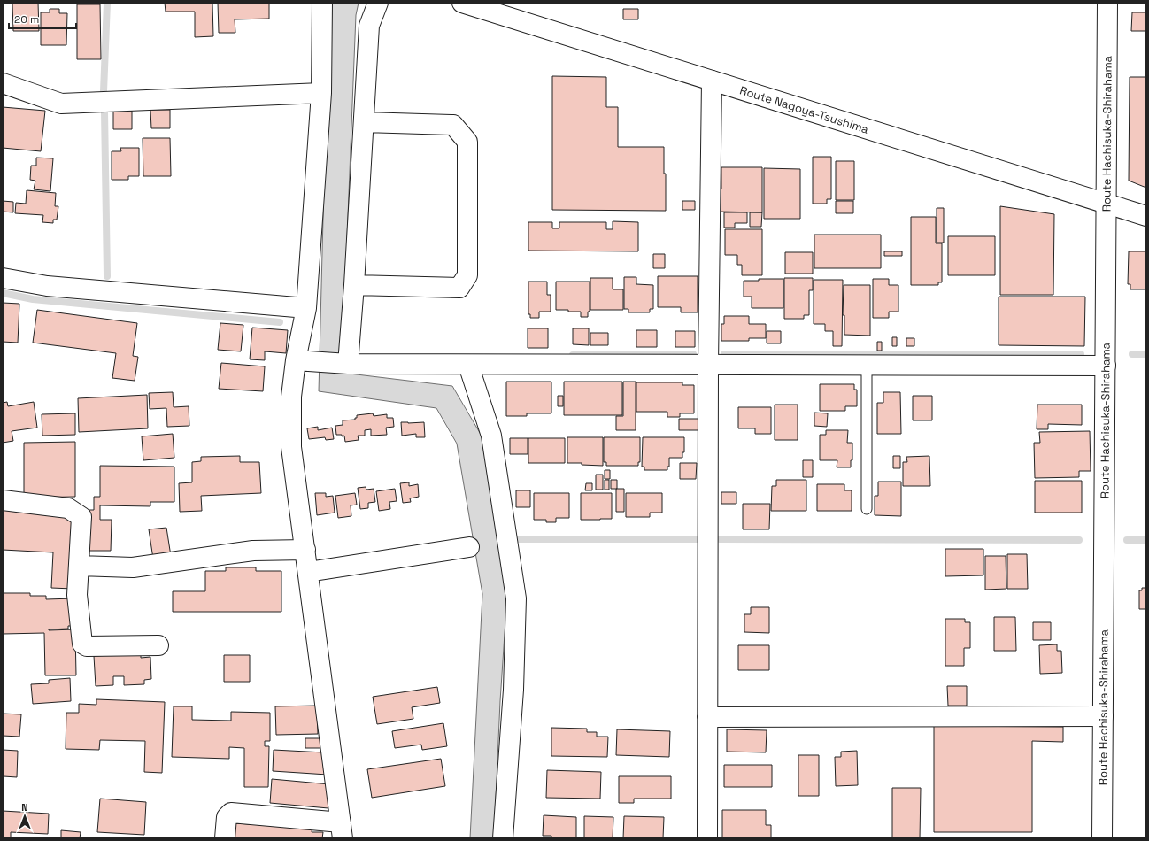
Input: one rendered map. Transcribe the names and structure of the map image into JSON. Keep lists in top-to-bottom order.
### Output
{
  "streets": {
    "street": ["Route Nagoya-Tsushima", "Route Hachisuka-Shirahama"]
  },
  "crossings": [
    ["Route Nagoya-Tsushima", "Route Hachisuka-Shirahama"]
  ],
  "scale_bar": "20 m",
  "north": "top"
}
